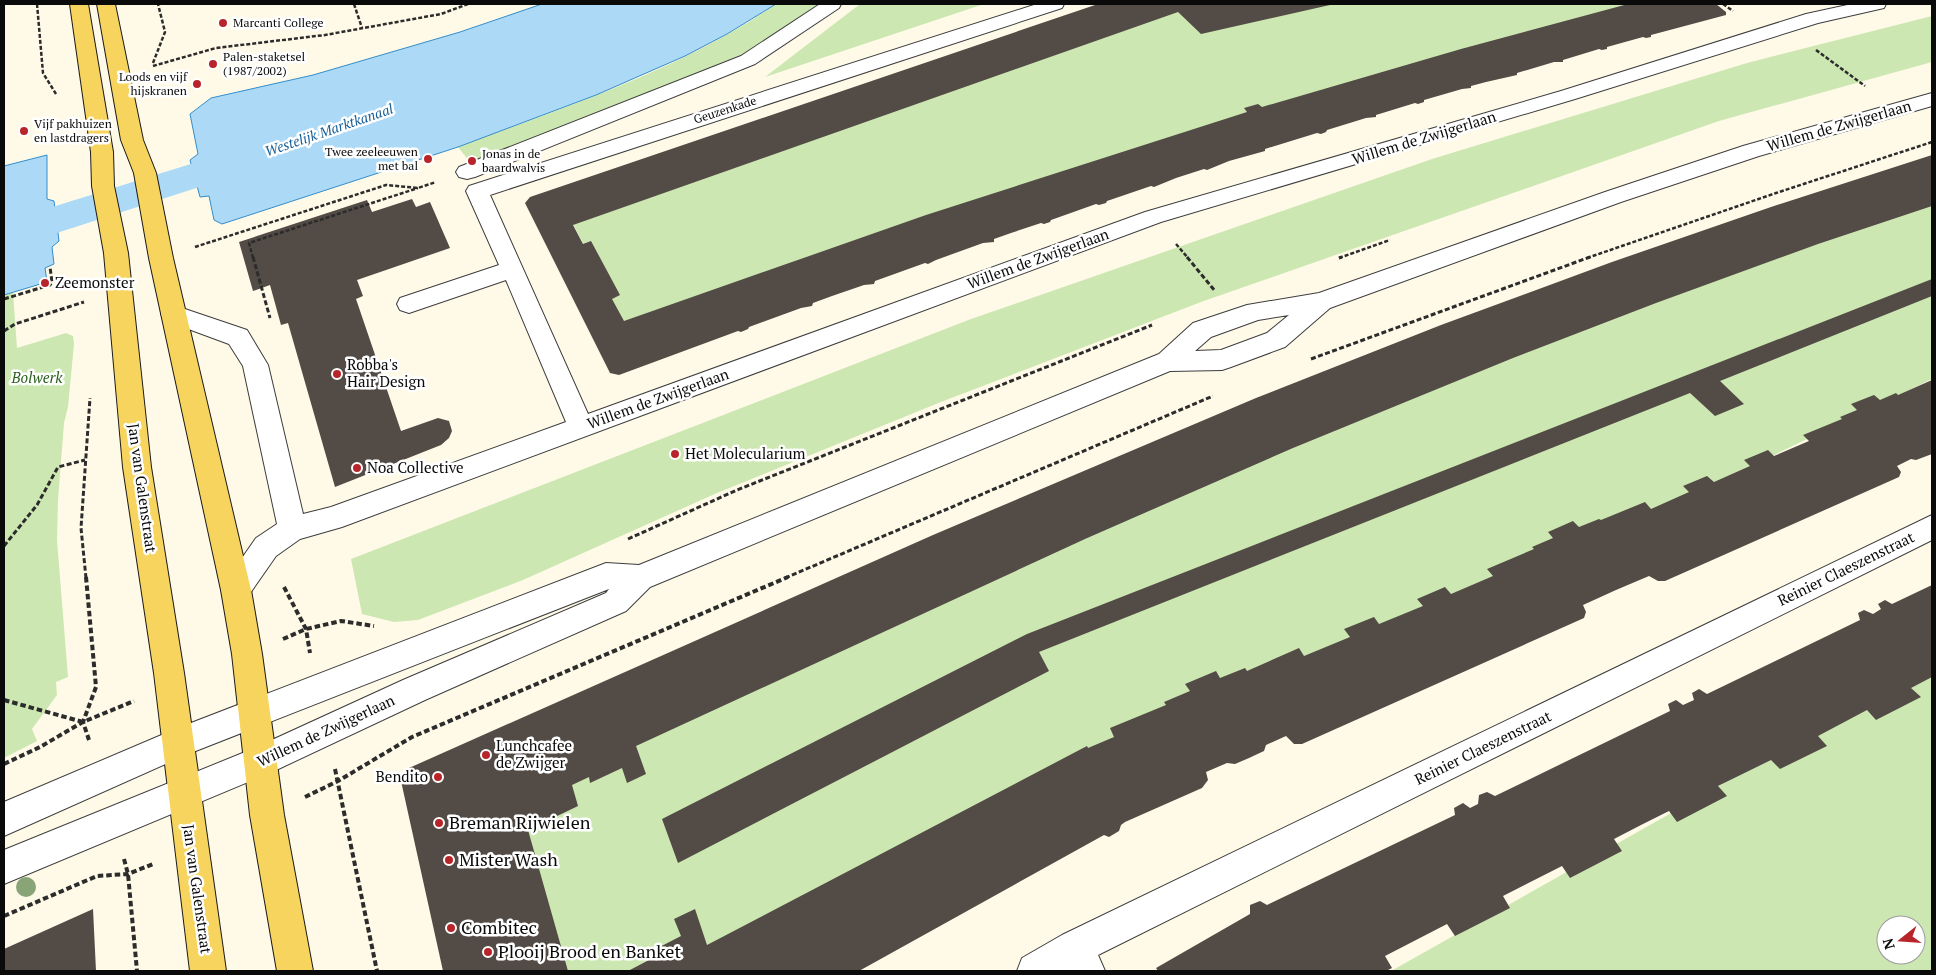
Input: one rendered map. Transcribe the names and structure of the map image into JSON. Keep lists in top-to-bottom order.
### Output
{
  "streets": {
    "main road": ["Jan van Galenstraat"],
    "street": ["Geuzenkade", "Willem de Zwijgerlaan", "Reinier Claeszenstraat"]
  },
  "crossings": [
    ["Willem de Zwijgerlaan", "Jan van Galenstraat"]
  ],
  "water": ["Westelijk Marktkanaal"],
  "parks": ["Bolwerk"],
  "places": [
    "Marcanti College",
    "Palen-staketsel (1987/2002)",
    "Loods en vijf hijskranen",
    "Vijf pakhuizen en lastdragers",
    "Twee zeeleeuwen met bal",
    "Jonas in de baardwalvis",
    "Zeemonster",
    "Robba's Hair Design",
    "Het Molecularium",
    "Noa Collective",
    "Lunchcafee de Zwijger",
    "Bendito",
    "Breman Rijwielen",
    "Mister Wash",
    "Combitec",
    "Plooij Brood en Banket"
  ],
  "north": "left"
}
